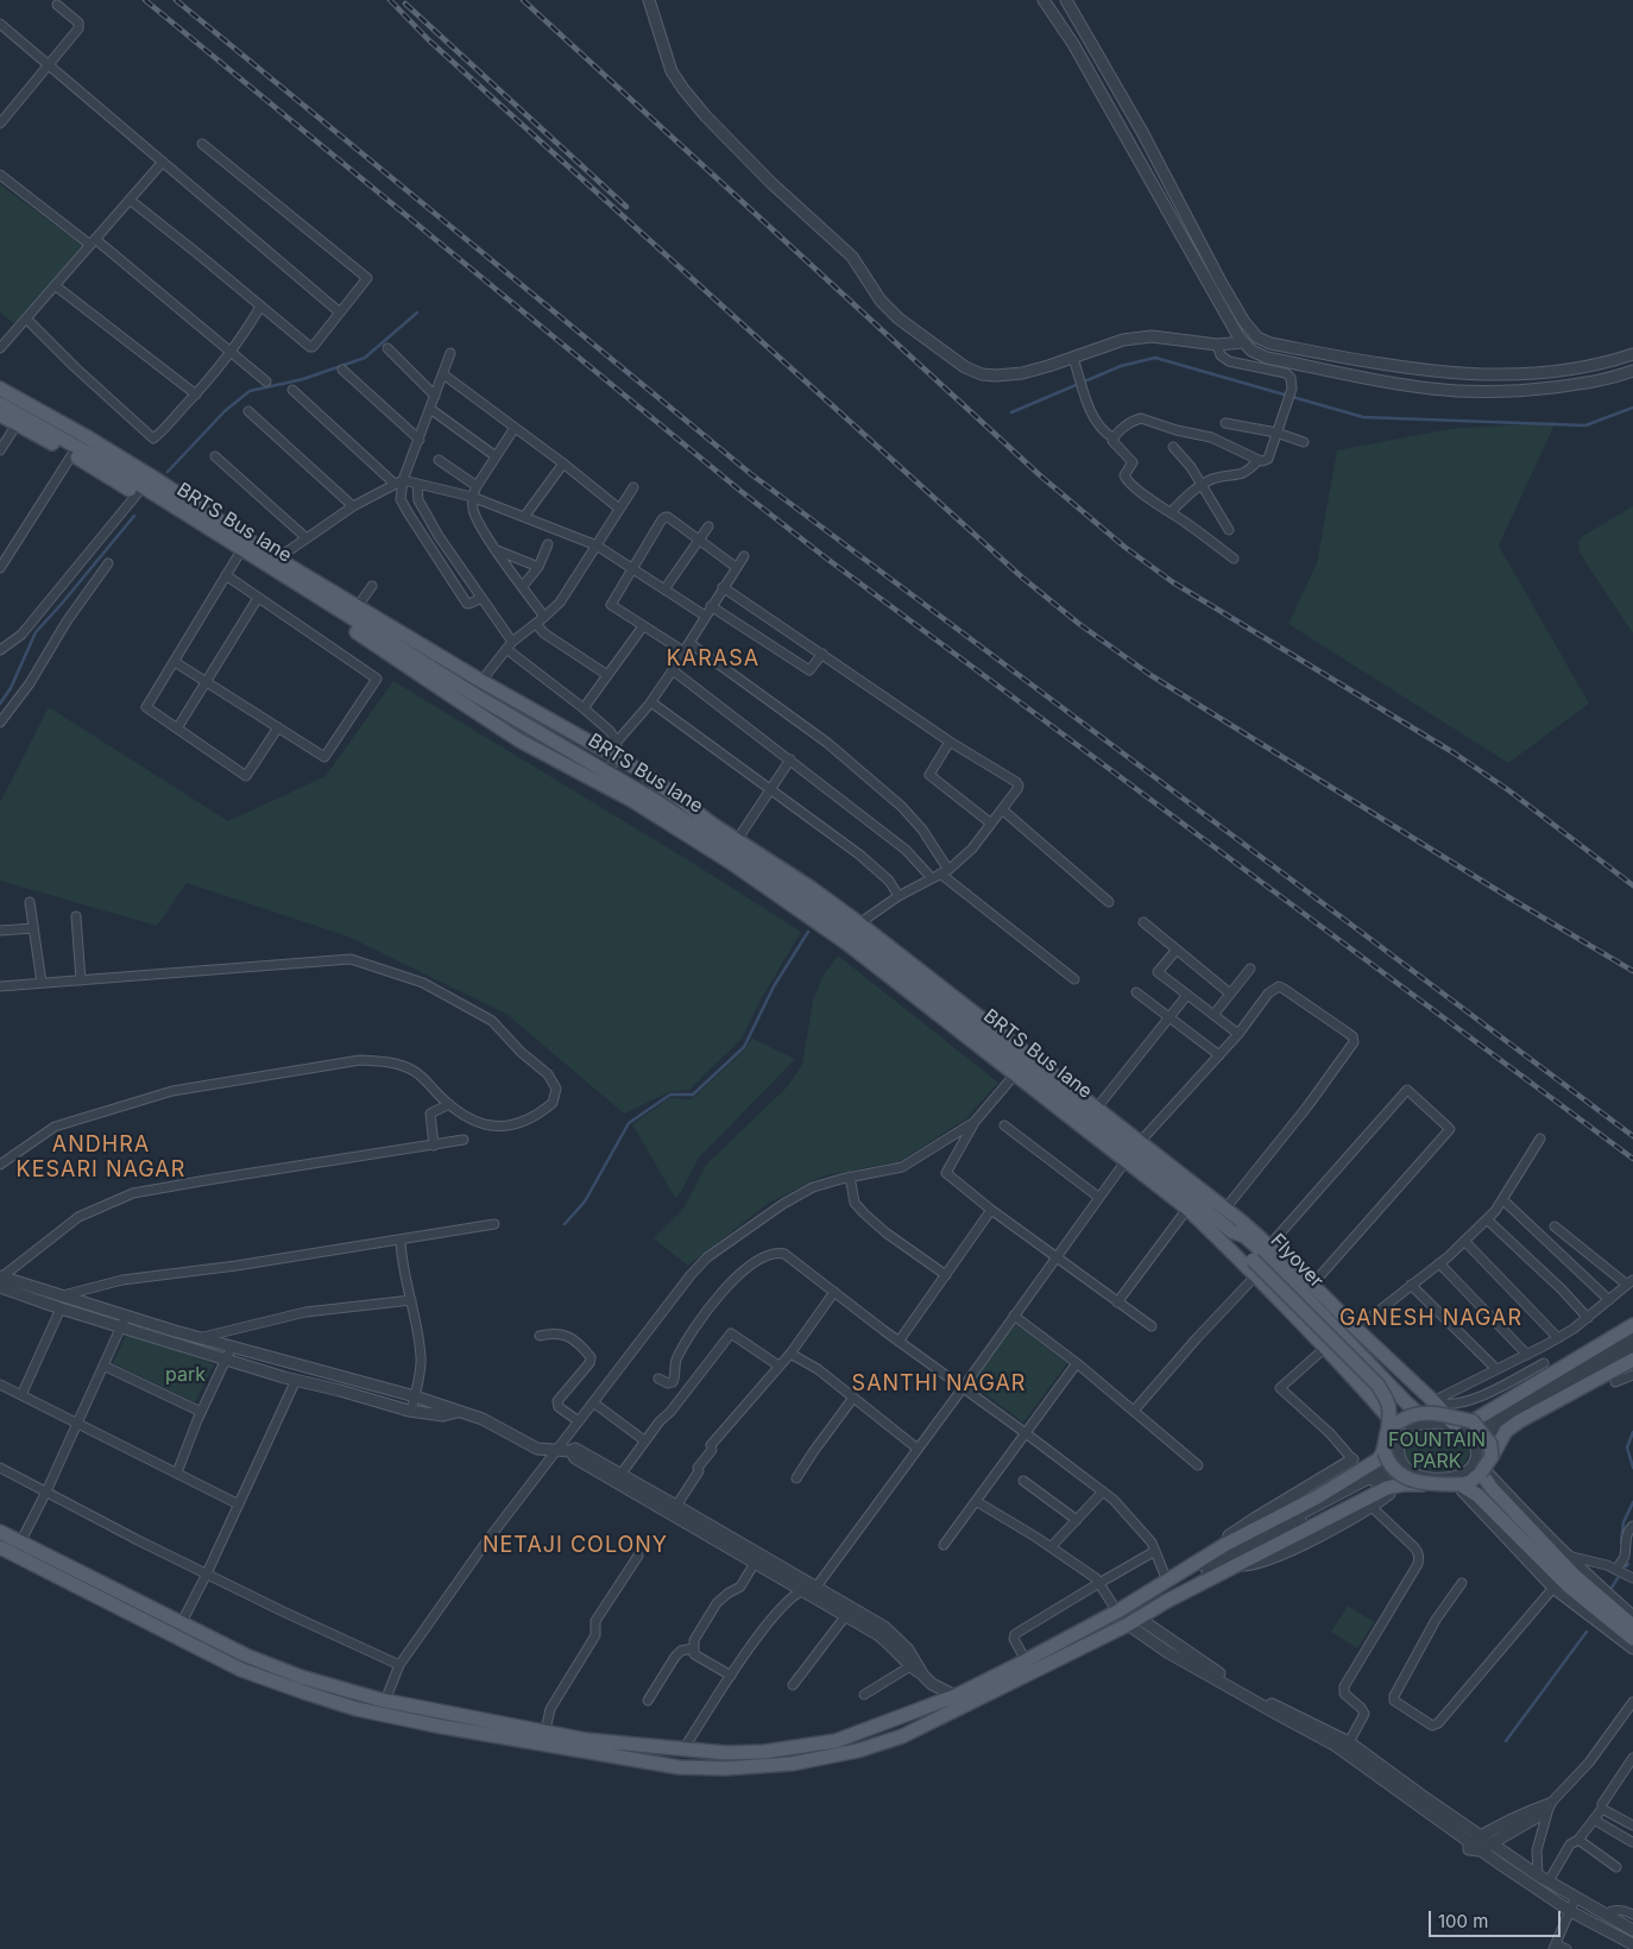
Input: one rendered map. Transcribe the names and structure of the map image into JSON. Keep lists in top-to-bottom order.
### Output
{
  "streets": {
    "main road": ["BRTS Bus lane", "Flyover"]
  },
  "crossings": [
    ["BRTS Bus lane", "Flyover"]
  ],
  "districts": [
    "KARASA",
    "ANDHRA KESARI NAGAR",
    "GANESH NAGAR",
    "SANTHI NAGAR",
    "NETAJI COLONY"
  ],
  "parks": ["park", "FOUNTAIN PARK"],
  "scale_bar": "100 m"
}
